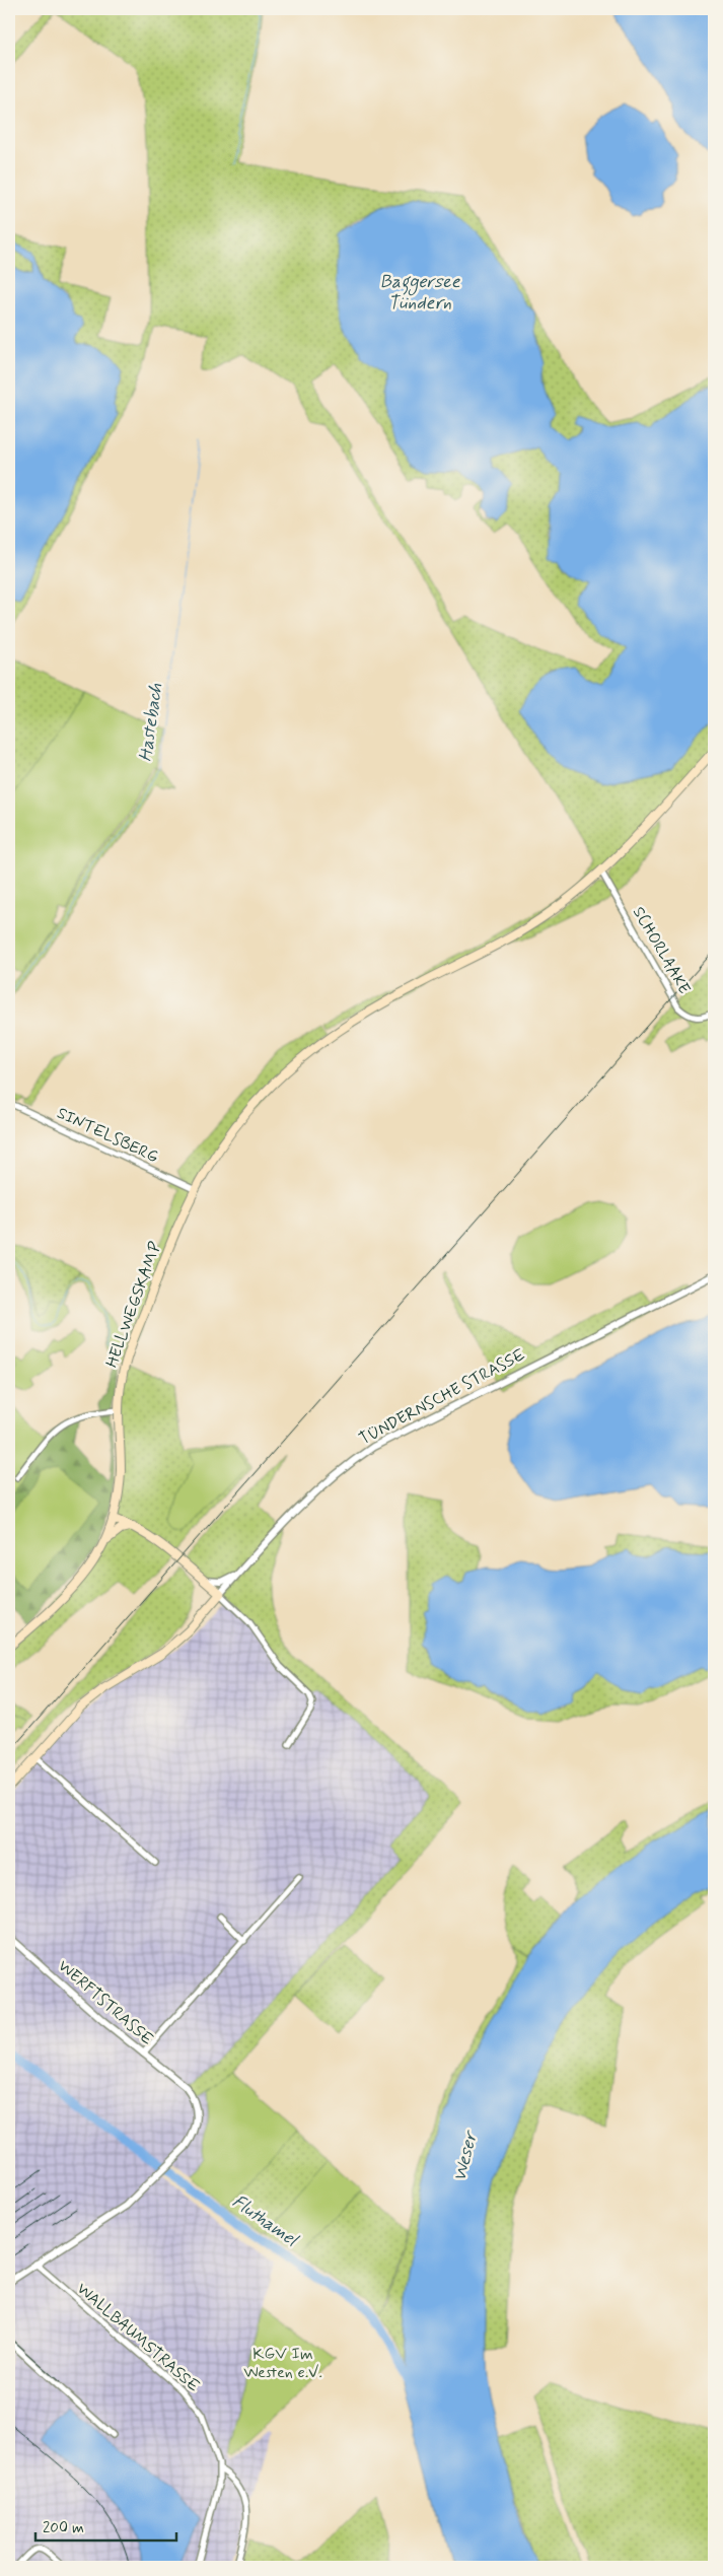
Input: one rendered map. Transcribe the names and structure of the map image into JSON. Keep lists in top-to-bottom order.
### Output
{
  "streets": {
    "main road": ["HELLWEGSKAMP"],
    "street": [
      "SCHORLAAKE",
      "SINTELSBERG",
      "TÜNDERNSCHE STRASSE",
      "WERFTSTRASSE",
      "WALLBAUMSTRASSE"
    ]
  },
  "crossings": [
    ["SCHORLAAKE", "HELLWEGSKAMP"],
    ["SINTELSBERG", "HELLWEGSKAMP"],
    ["WERFTSTRASSE", "WALLBAUMSTRASSE"]
  ],
  "water": [
    "Baggersee Tündern",
    "Hastebach",
    "Weser",
    "Fluthamel"
  ],
  "parks": ["KGV Im Westen e.V."],
  "scale_bar": "200 m"
}
